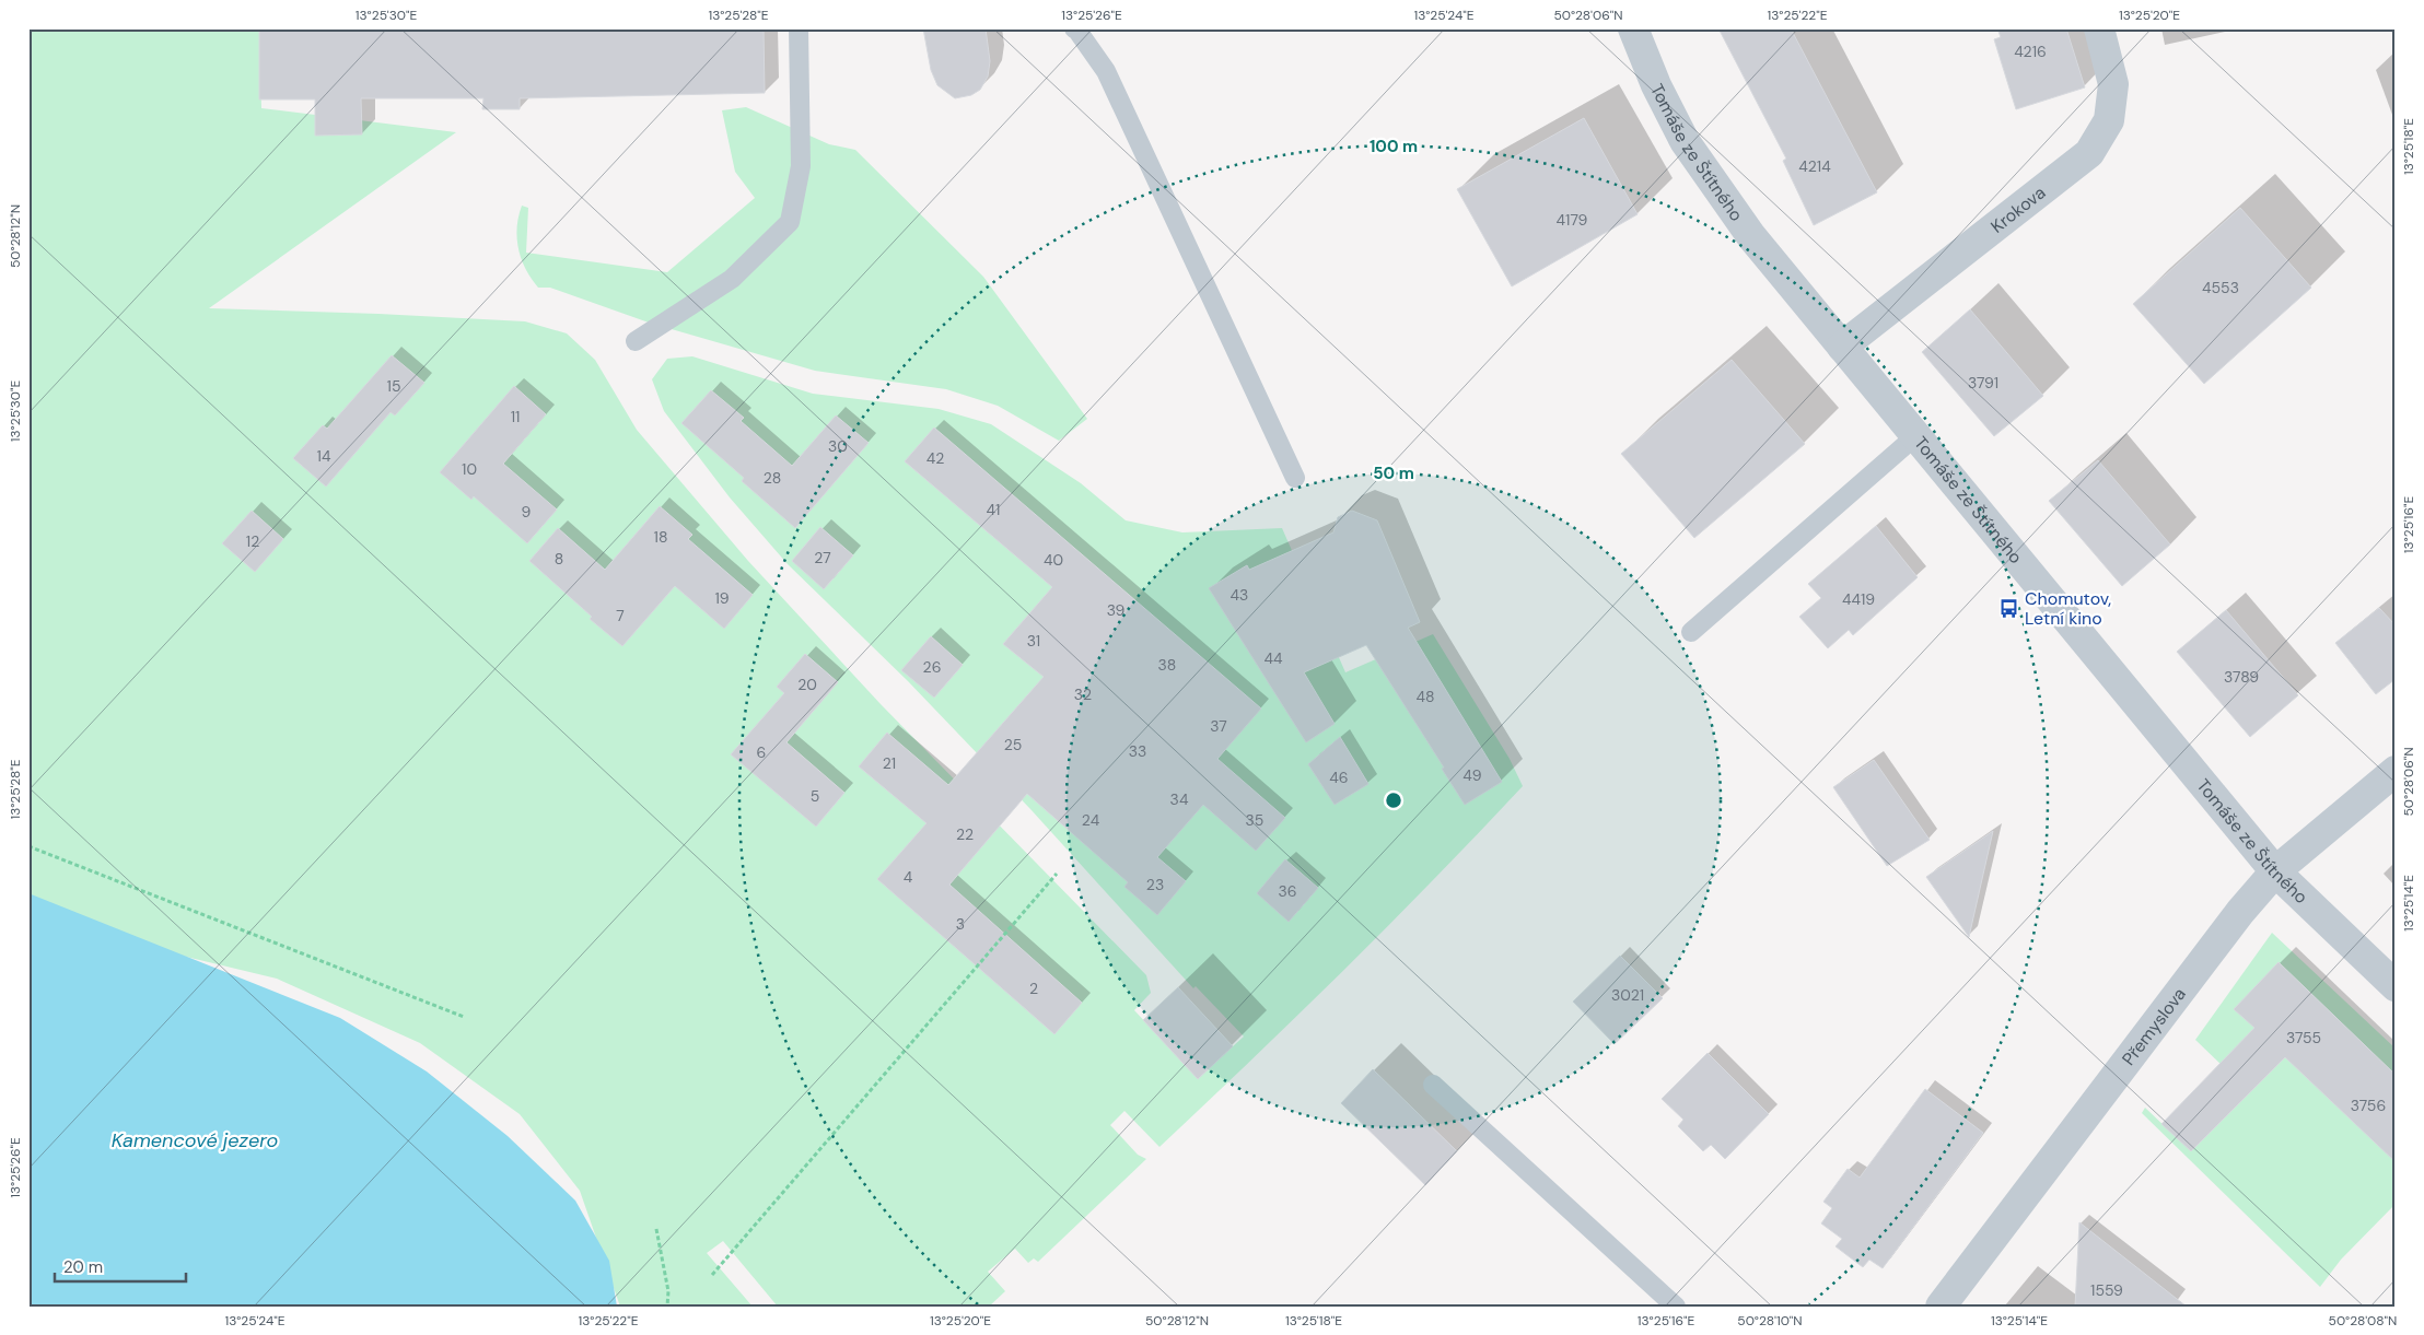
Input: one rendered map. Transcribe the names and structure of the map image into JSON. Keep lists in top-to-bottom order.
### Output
{
  "streets": {
    "street": ["Tomáše ze Štítného", "Krokova", "Přemyslova"]
  },
  "crossings": [
    ["Tomáše ze Štítného", "Krokova"],
    ["Tomáše ze Štítného", "Přemyslova"]
  ],
  "water": ["Kamencové jezero"],
  "places": {
    "bus stop": ["Chomutov, Letní kino"]
  },
  "house_numbers": [
    "4216",
    "4214",
    "4179",
    "4553",
    "3791",
    "15",
    "11",
    "30",
    "14",
    "42",
    "10",
    "28",
    "41",
    "9",
    "18",
    "12",
    "27",
    "8",
    "40",
    "43",
    "19",
    "4419",
    "39",
    "7",
    "31",
    "44",
    "38",
    "26",
    "3789",
    "20",
    "32",
    "48",
    "37",
    "25",
    "33",
    "6",
    "21",
    "49",
    "46",
    "5",
    "34",
    "24",
    "35",
    "22",
    "4",
    "23",
    "36",
    "3",
    "2",
    "3021",
    "3755",
    "3756",
    "1559"
  ],
  "scale_bar": "20 m",
  "coordinates": [
    "13°25'30\"E",
    "13°25'28\"E",
    "13°25'26\"E",
    "13°25'24\"E",
    "50°28'06\"N",
    "13°25'22\"E",
    "13°25'20\"E",
    "13°25'18\"E",
    "50°28'12\"N",
    "13°25'16\"E",
    "13°25'14\"E",
    "50°28'10\"N",
    "50°28'08\"N"
  ],
  "rings": ["100 m", "50 m"]
}
